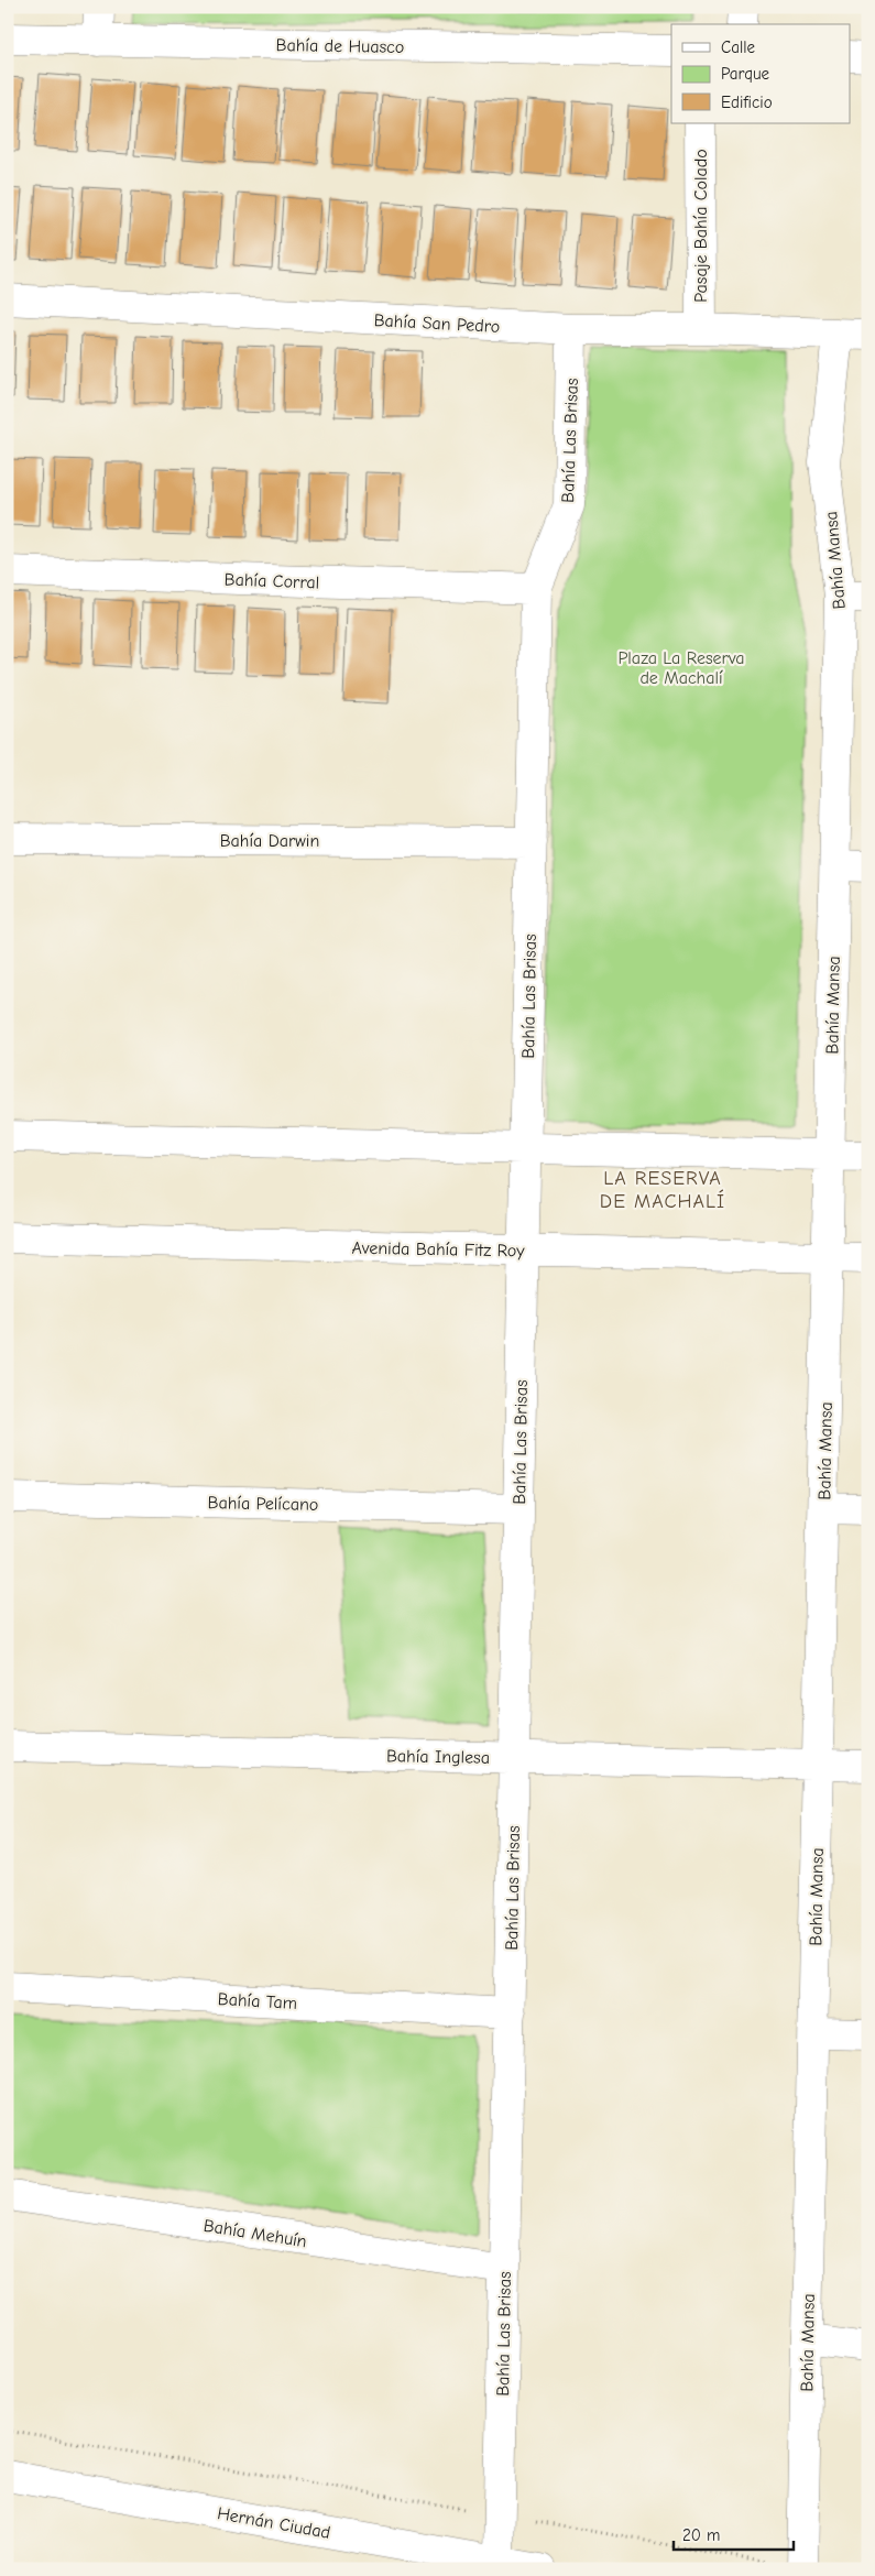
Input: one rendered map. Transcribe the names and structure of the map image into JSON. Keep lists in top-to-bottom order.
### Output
{
  "streets": {
    "street": [
      "Bahía de Huasco",
      "Pasaje Bahía Colado",
      "Bahía San Pedro",
      "Bahía Las Brisas",
      "Bahía Mansa",
      "Bahía Corral",
      "Bahía Darwin",
      "Avenida Bahía Fitz Roy",
      "Bahía Pelícano",
      "Bahía Inglesa",
      "Bahía Tam",
      "Bahía Mehuín",
      "Hernán Ciudad"
    ]
  },
  "crossings": [
    ["Pasaje Bahía Colado", "Bahía San Pedro"],
    ["Bahía San Pedro", "Bahía Las Brisas"],
    ["Bahía San Pedro", "Bahía Mansa"],
    ["Bahía Las Brisas", "Bahía Corral"],
    ["Bahía Las Brisas", "Bahía Darwin"],
    ["Bahía Las Brisas", "Avenida Bahía Fitz Roy"],
    ["Bahía Las Brisas", "Bahía Pelícano"],
    ["Bahía Las Brisas", "Bahía Inglesa"],
    ["Bahía Las Brisas", "Bahía Tam"],
    ["Bahía Las Brisas", "Bahía Mehuín"],
    ["Bahía Las Brisas", "Hernán Ciudad"],
    ["Bahía Mansa", "Avenida Bahía Fitz Roy"],
    ["Bahía Mansa", "Bahía Inglesa"]
  ],
  "districts": ["LA RESERVA DE MACHALÍ"],
  "parks": ["Plaza La Reserva de Machalí"],
  "legend": ["Calle", "Parque", "Edificio"],
  "scale_bar": "20 m"
}
